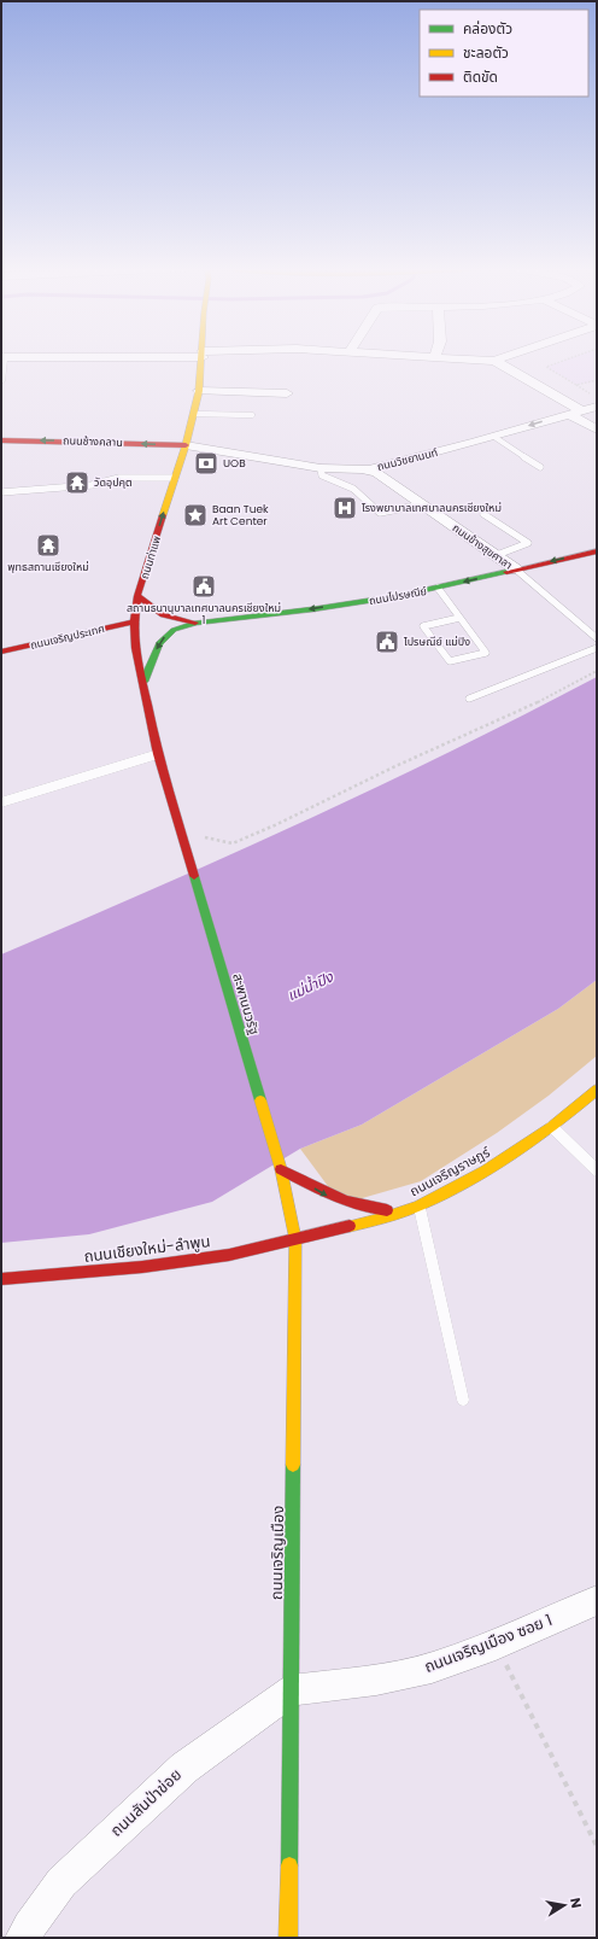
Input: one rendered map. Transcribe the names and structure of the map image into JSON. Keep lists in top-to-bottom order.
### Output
{
  "streets": {
    "main road": [
      "ถนนช้างคลาน",
      "ถนนท่าแพ",
      "ถนนไปรษณีย์",
      "ถนนเจริญประเทศ",
      "สะพานนวรัฐ",
      "ถนนเจริญราษฎร์",
      "ถนนเชียงใหม่-ลำพูน",
      "ถนนเจริญเมือง"
    ],
    "street": [
      "ถนนวิชยานนท์",
      "ถนนข้างสุขศาลา",
      "ถนนเจริญเมือง ซอย 1",
      "ถนนสันป่าข่อย"
    ]
  },
  "crossings": [
    ["ถนนช้างคลาน", "ถนนวิชยานนท์"],
    ["ถนนช้างคลาน", "ถนนท่าแพ"],
    ["ถนนวิชยานนท์", "ถนนข้างสุขศาลา"],
    ["ถนนวิชยานนท์", "ถนนท่าแพ"],
    ["ถนนข้างสุขศาลา", "ถนนไปรษณีย์"],
    ["ถนนท่าแพ", "ถนนไปรษณีย์"],
    ["ถนนท่าแพ", "ถนนเจริญประเทศ"],
    ["ถนนท่าแพ", "สะพานนวรัฐ"],
    ["สะพานนวรัฐ", "ถนนเจริญเมือง"],
    ["ถนนเจริญราษฎร์", "ถนนเชียงใหม่-ลำพูน"],
    ["ถนนเจริญราษฎร์", "ถนนเจริญเมือง"],
    ["ถนนเชียงใหม่-ลำพูน", "ถนนเจริญเมือง"],
    ["ถนนเจริญเมือง", "ถนนเจริญเมือง ซอย 1"],
    ["ถนนเจริญเมือง", "ถนนสันป่าข่อย"],
    ["ถนนเจริญเมือง ซอย 1", "ถนนสันป่าข่อย"]
  ],
  "one_way": ["ถนนช้างคลาน", "ถนนไปรษณีย์"],
  "water": ["แม่น้ำปิง"],
  "places": {
    "bank": ["UOB"],
    "temple": ["วัดอุปคุต", "พุทธสถานเชียงใหม่"],
    "hospital": ["โรงพยาบาลเทศบาลนครเชียงใหม่"],
    "place": ["Baan Tuek Art Center"],
    "public building": ["สถานธนานุบาลเทศบาลนครเชียงใหม่ 1", "ไปรษณีย์ แม่ปิง"]
  },
  "legend": ["คล่องตัว", "ชะลอตัว", "ติดขัด"],
  "north": "right"
}
